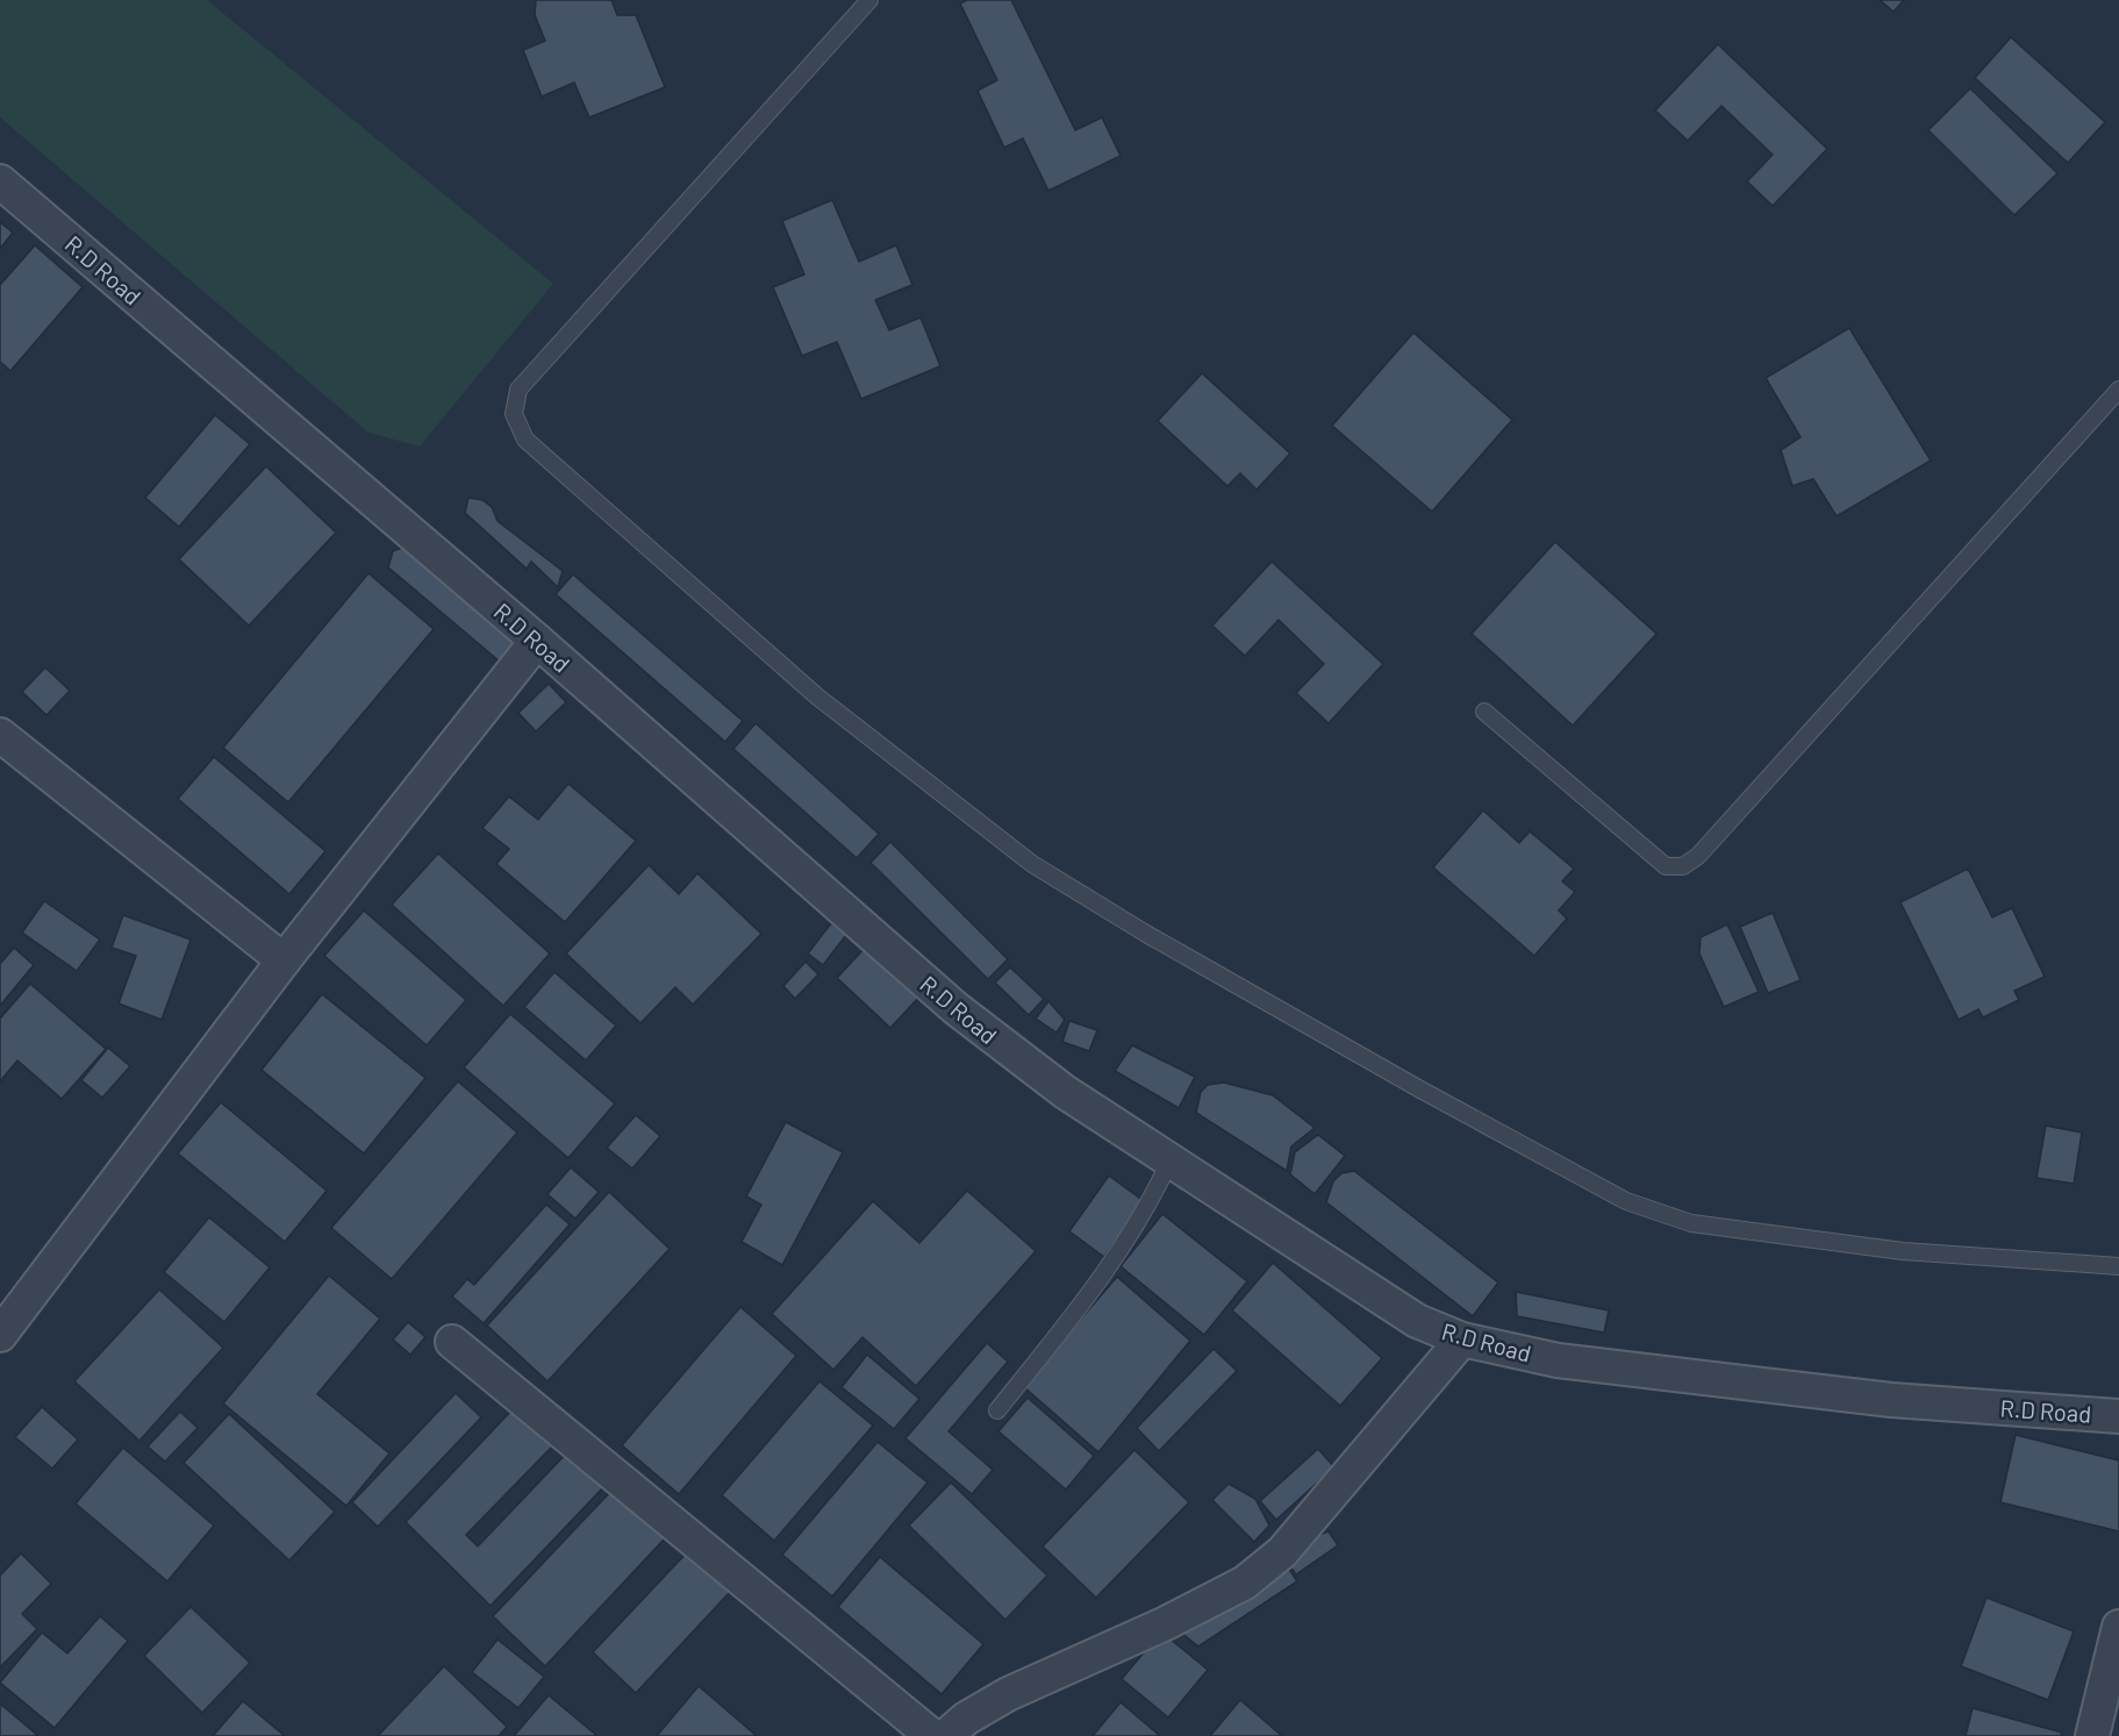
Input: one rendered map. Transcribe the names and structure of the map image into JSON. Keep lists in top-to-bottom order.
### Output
{
  "streets": {
    "street": ["R.D Road"]
  }
}
